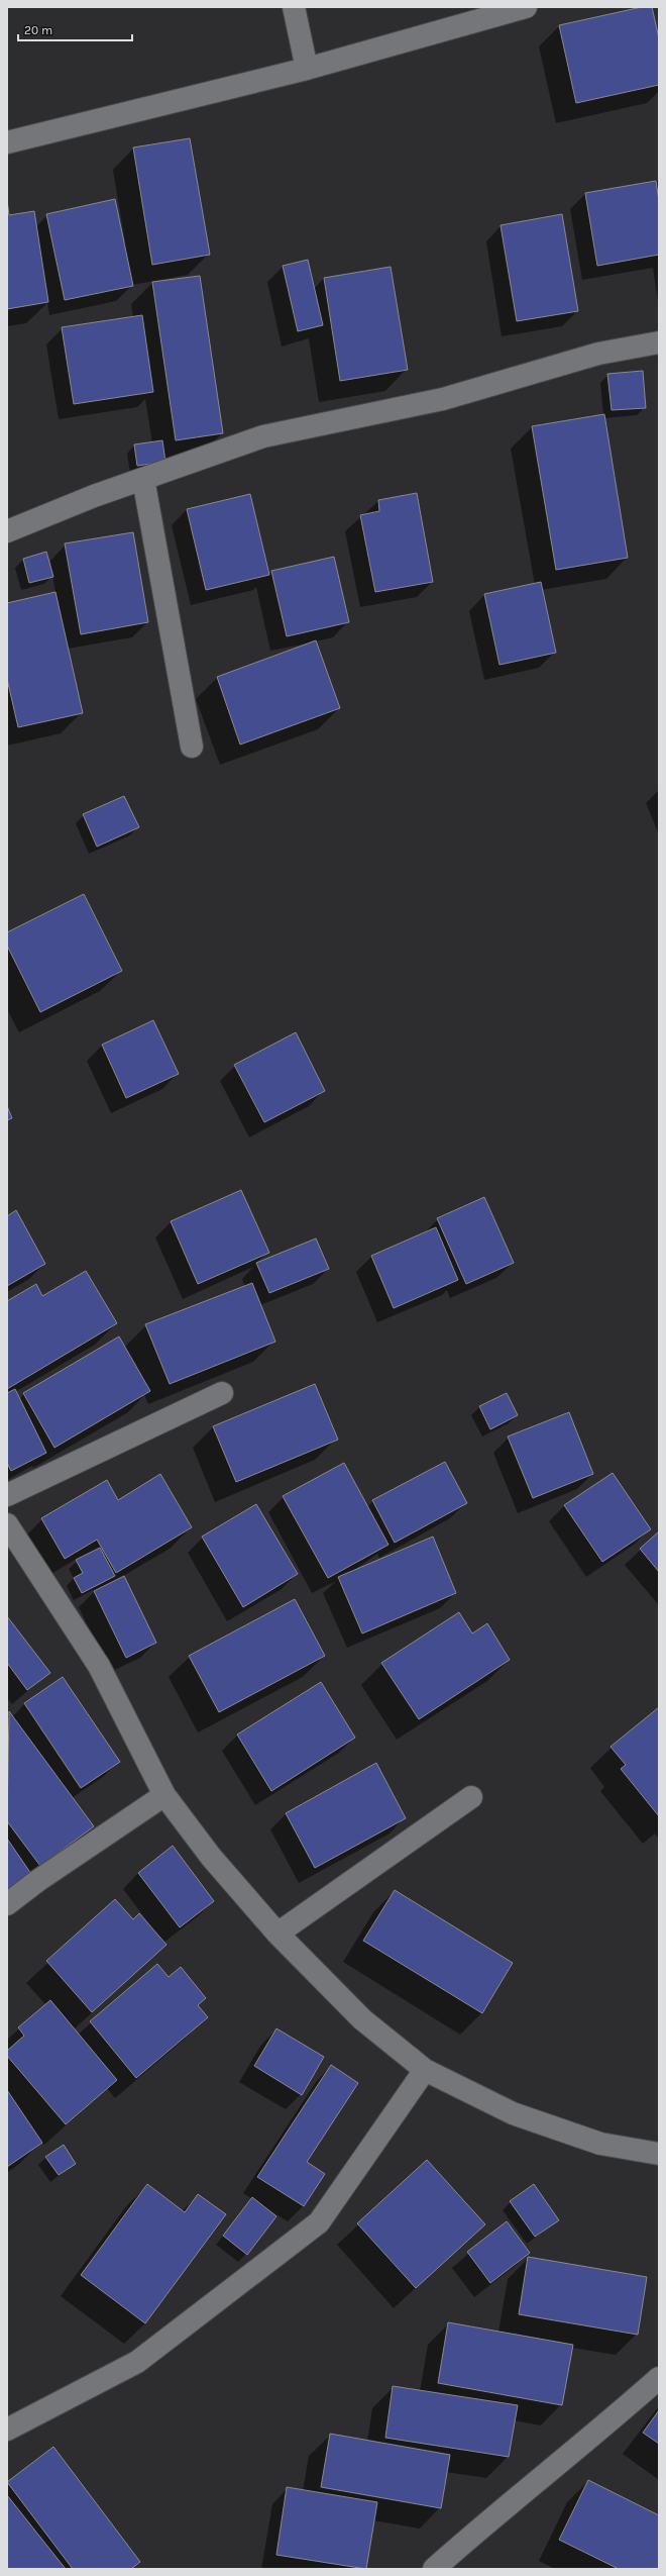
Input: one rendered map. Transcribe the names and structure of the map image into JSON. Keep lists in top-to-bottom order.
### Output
{
  "scale_bar": "20 m"
}
